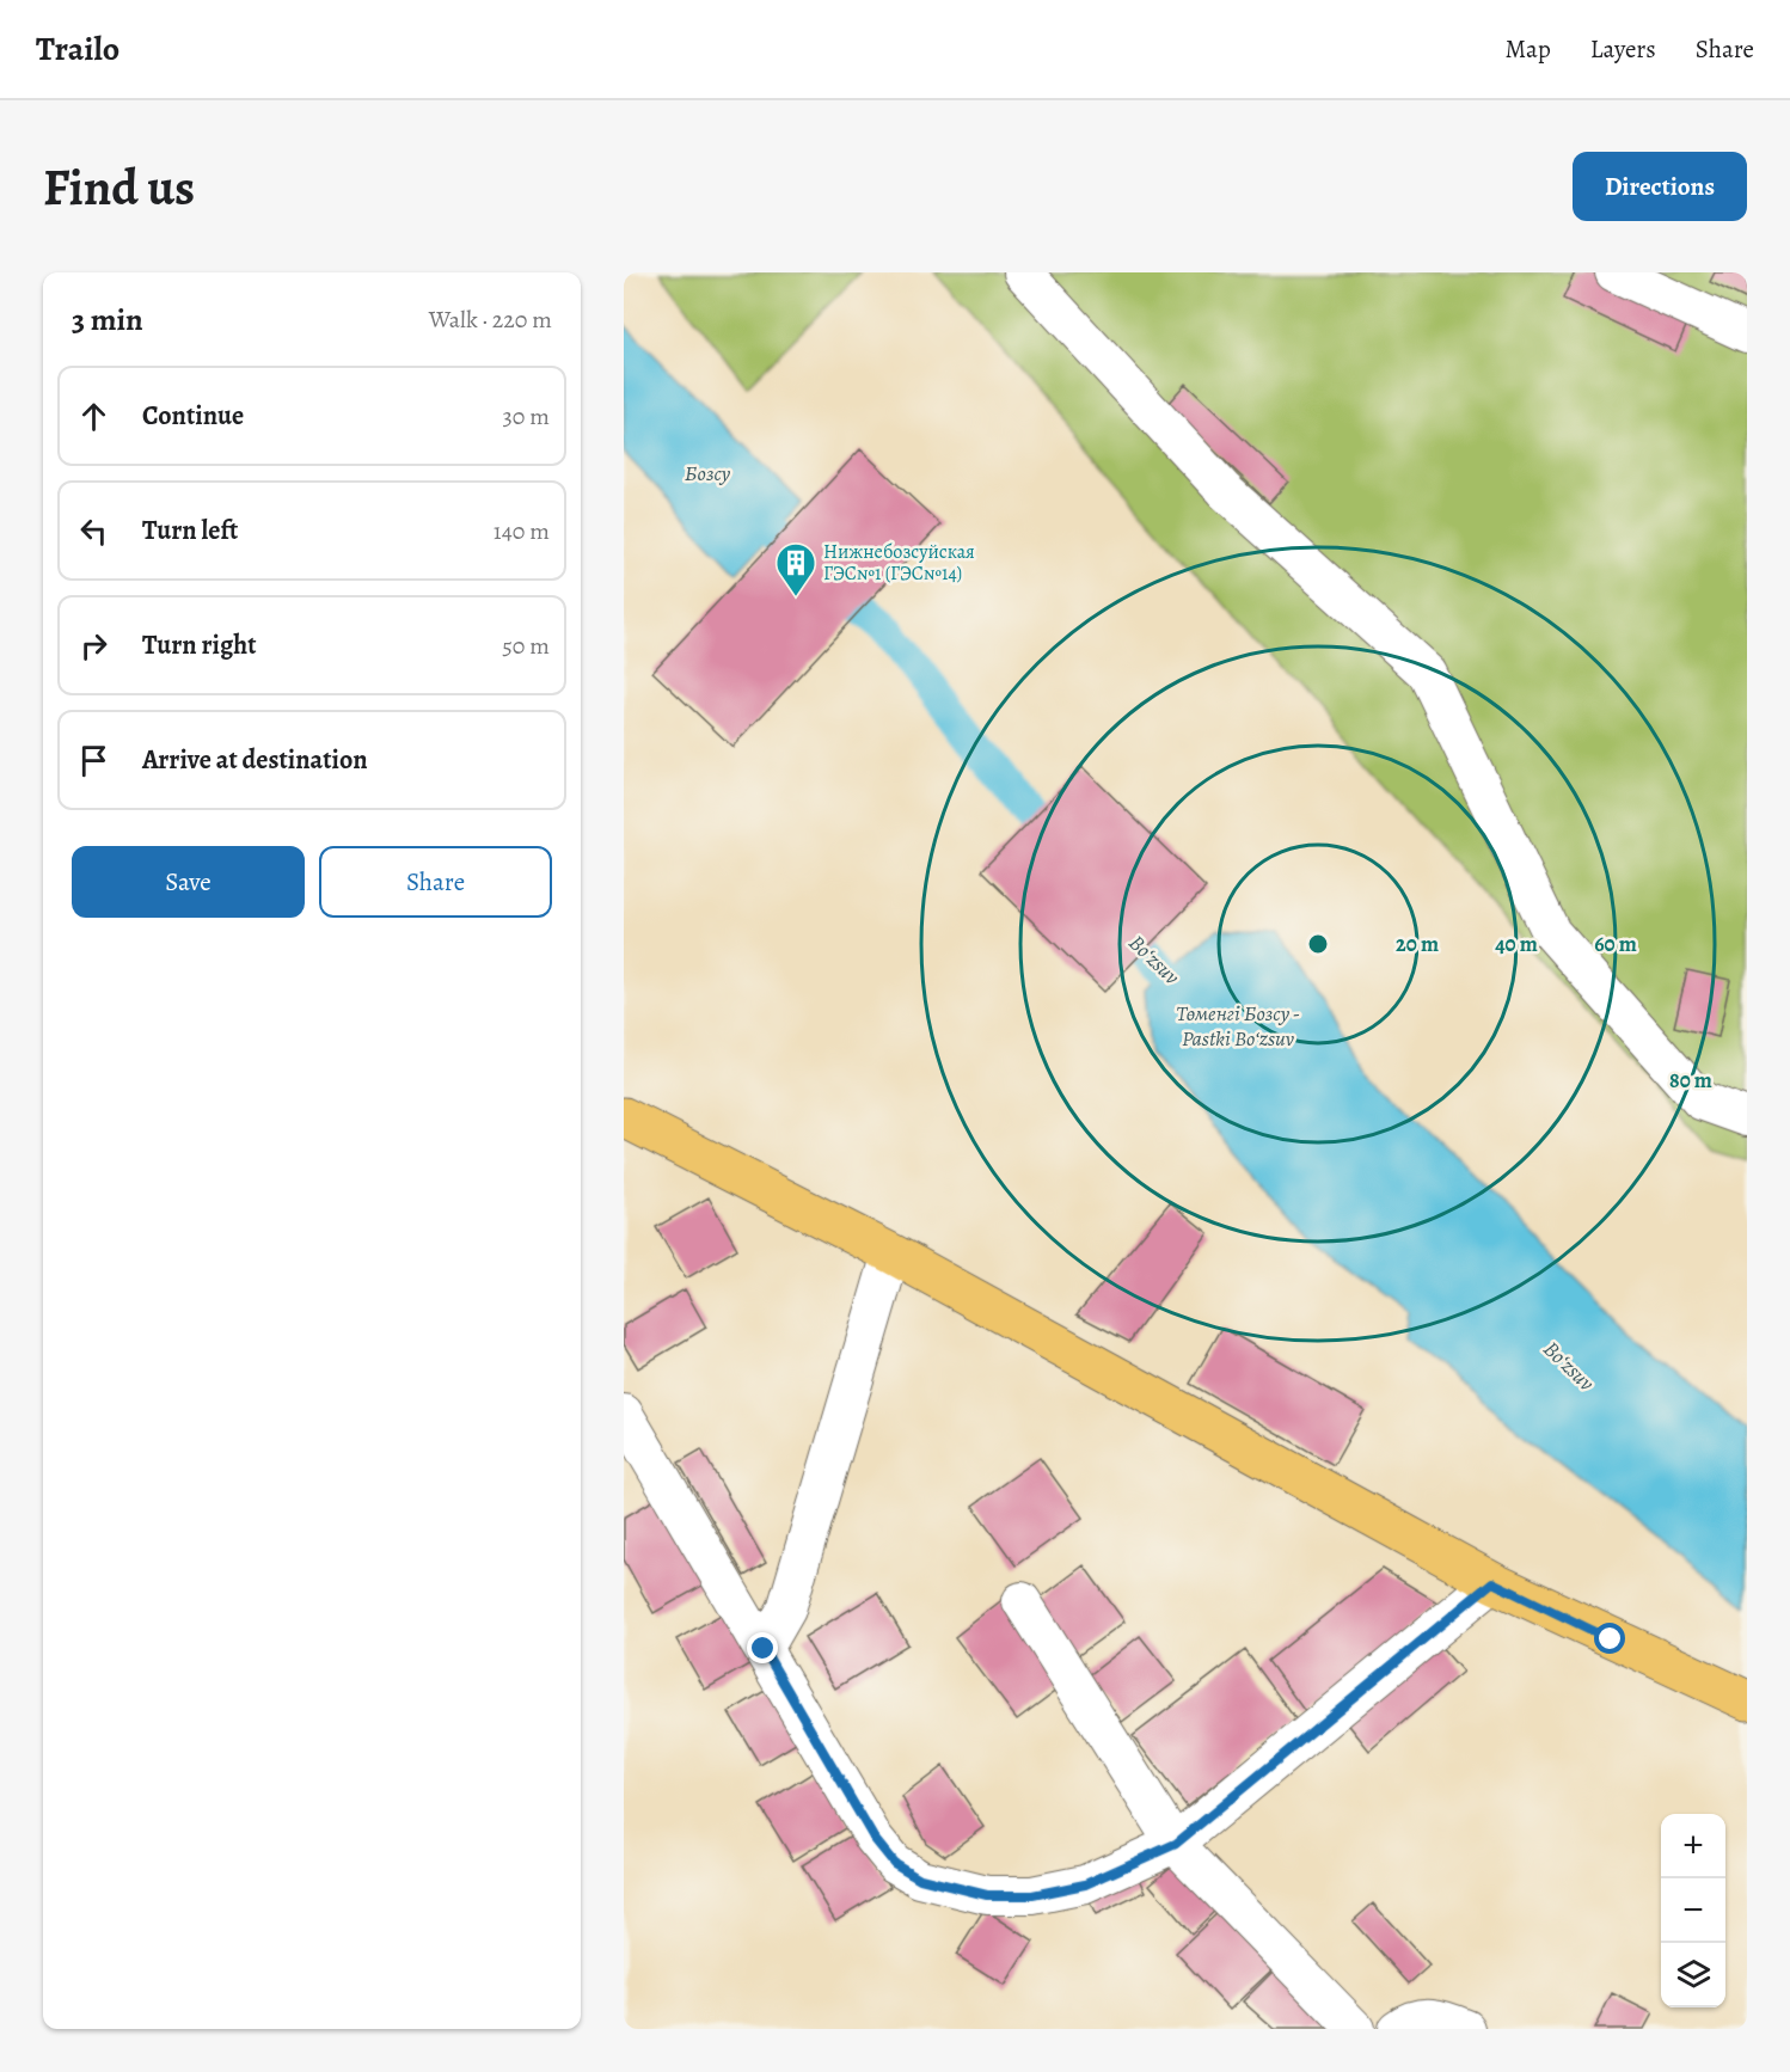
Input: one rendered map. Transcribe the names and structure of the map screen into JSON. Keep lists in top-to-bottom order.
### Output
{
  "water": ["Бозсу", "Boʻzsuv", "Төменгі Бозсу - Pastki Boʻzsuv"],
  "places": {
    "building": ["Нижнебозсуйская ГЭС№1 (ГЭС№14)"]
  },
  "page": {
    "header": "Trailo",
    "nav": ["Map", "Layers", "Share"],
    "buttons": [
      "Directions",
      ["Save", "Share"]
    ],
    "title": "Find us",
    "heading": ["3 min", "Walk · 220 m"],
    "list": [
      ["Continue", "30 m"],
      ["Turn left", "140 m"],
      ["Turn right", "50 m"],
      "Arrive at destination"
    ],
    "map_buttons": ["+", "−"]
  },
  "rings": [
    "20 m",
    "40 m",
    "60 m",
    "80 m"
  ]
}
